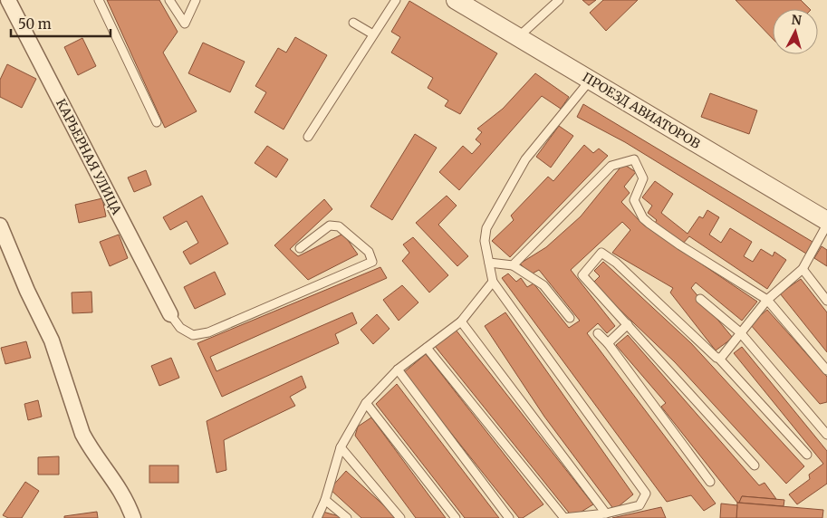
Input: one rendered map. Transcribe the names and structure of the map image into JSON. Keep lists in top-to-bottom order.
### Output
{
  "streets": {
    "street": ["ПРОЕЗД АВИАТОРОВ", "КАРЬЕРНАЯ УЛИЦА"]
  },
  "scale_bar": "50 m",
  "north": "top"
}
